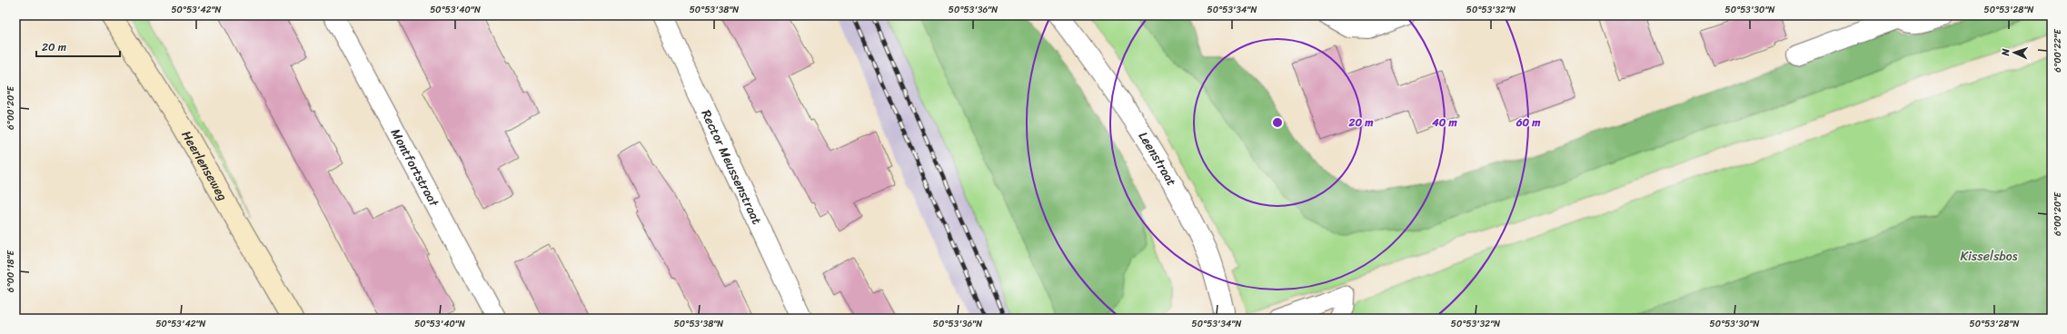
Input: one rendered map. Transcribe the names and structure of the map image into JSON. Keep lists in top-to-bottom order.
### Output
{
  "streets": {
    "main road": ["Heerlenseweg"],
    "street": ["Leenstraat", "Montfortstraat", "Rector Meussenstraat"]
  },
  "parks": ["Kisselsbos"],
  "scale_bar": "20 m",
  "north": "left",
  "coordinates": [
    "50°53'42\"N",
    "50°53'40\"N",
    "50°53'38\"N",
    "50°53'36\"N",
    "50°53'34\"N",
    "50°53'32\"N",
    "50°53'30\"N",
    "50°53'28\"N",
    "6°00'22\"E",
    "6°00'20\"E",
    "6°00'18\"E"
  ],
  "rings": ["20 m", "40 m", "60 m"]
}
